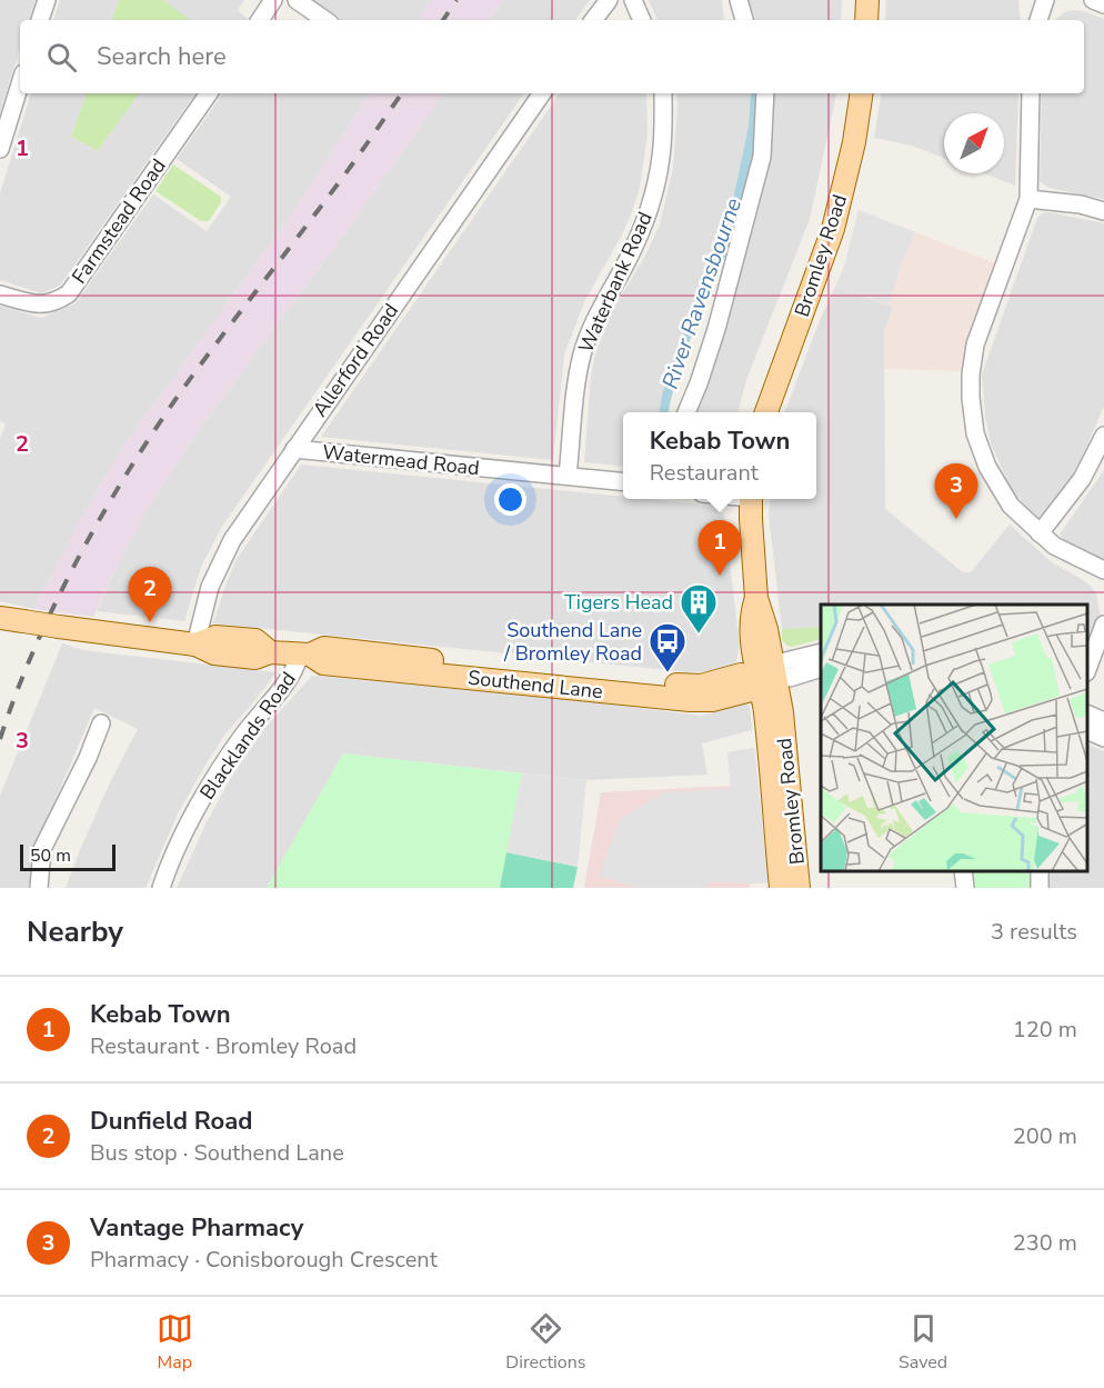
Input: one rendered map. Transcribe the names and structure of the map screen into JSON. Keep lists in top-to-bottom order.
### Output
{
  "streets": {
    "main road": ["Bromley Road", "Southend Lane"],
    "street": [
      "Farmstead Road",
      "Waterbank Road",
      "Allerford Road",
      "Watermead Road",
      "Blacklands Road"
    ]
  },
  "crossings": [
    ["Bromley Road", "Southend Lane"],
    ["Waterbank Road", "Watermead Road"],
    ["Allerford Road", "Watermead Road"],
    ["Allerford Road", "Southend Lane"],
    ["Southend Lane", "Blacklands Road"]
  ],
  "water": ["River Ravensbourne"],
  "places": {
    "building": ["Tigers Head"],
    "bus stop": ["Southend Lane / Bromley Road"]
  },
  "scale_bar": "50 m",
  "north": "top right",
  "page": {
    "search": "Search here",
    "popup": ["Kebab Town", "Restaurant"],
    "pins": ["3", "1", "2"],
    "scale": "50 m",
    "heading": ["Nearby", "3 results"],
    "list": [
      {
        "mark": "1",
        "name": "Kebab Town",
        "note": "Restaurant · Bromley Road",
        "value": "120 m"
      },
      {
        "mark": "2",
        "name": "Dunfield Road",
        "note": "Bus stop · Southend Lane",
        "value": "200 m"
      },
      {
        "mark": "3",
        "name": "Vantage Pharmacy",
        "note": "Pharmacy · Conisborough Crescent",
        "value": "230 m"
      }
    ],
    "nav": ["Map", "Directions", "Saved"]
  },
  "grid": {
    "rows": ["1", "2", "3"]
  }
}
